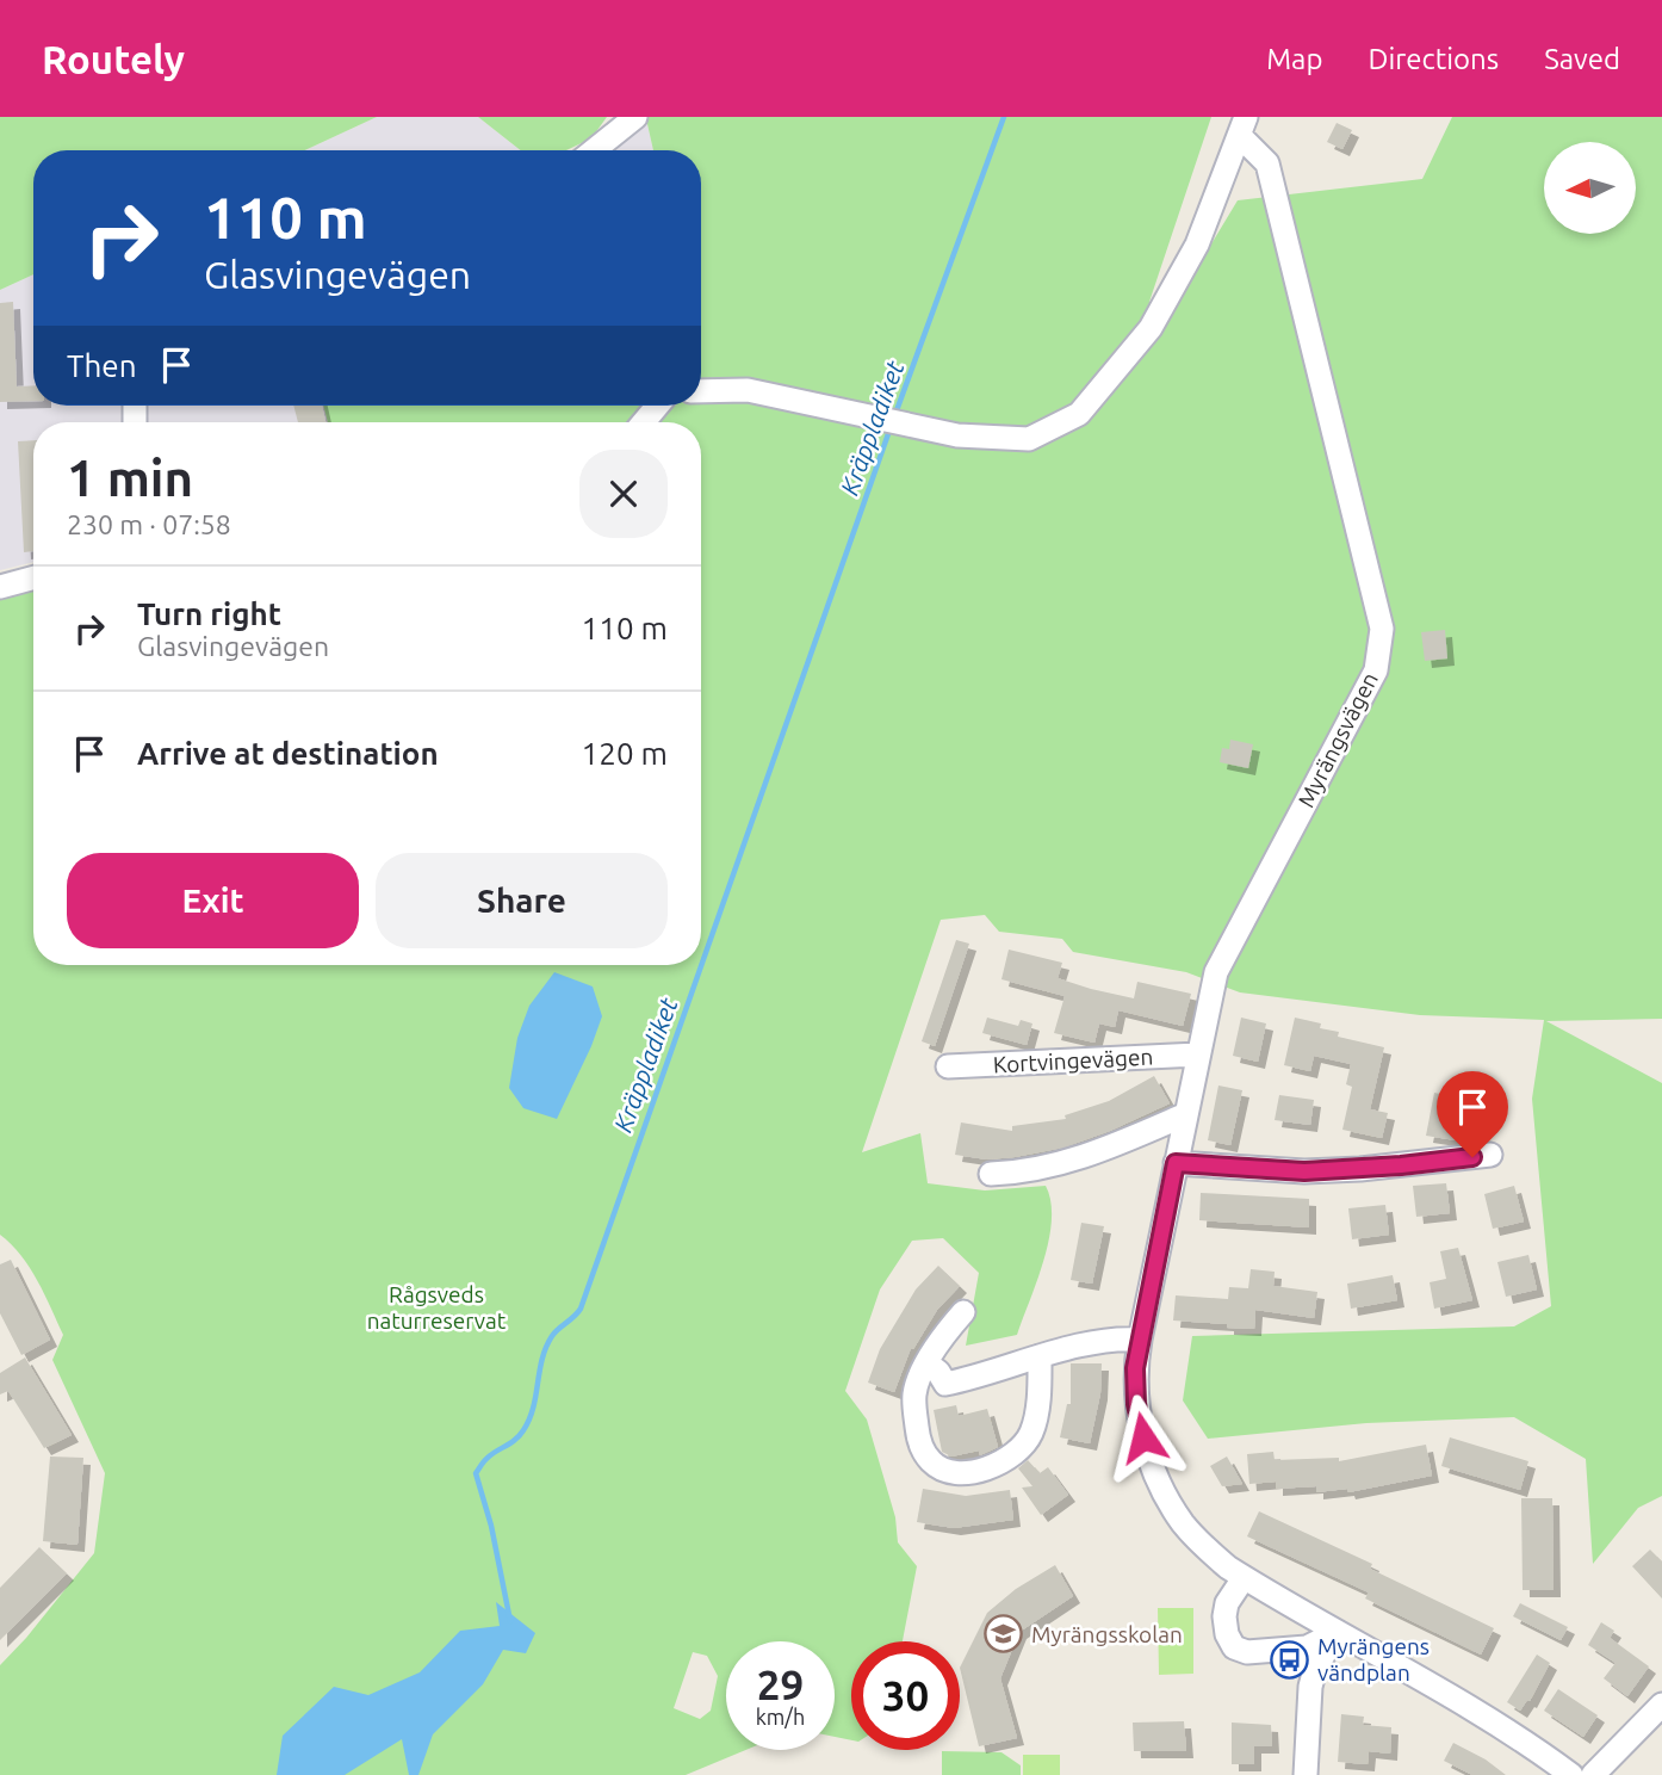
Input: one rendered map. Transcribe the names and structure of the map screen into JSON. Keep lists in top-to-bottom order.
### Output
{
  "streets": {
    "street": ["Myrängsvägen", "Kortvingevägen"]
  },
  "crossings": [
    ["Myrängsvägen", "Kortvingevägen"]
  ],
  "water": ["Kräppladiket"],
  "parks": ["Rågsveds naturreservat"],
  "places": {
    "school or university": ["Myrängsskolan"],
    "bus stop": ["Myrängens vändplan"]
  },
  "north": "left",
  "page": {
    "header": "Routely",
    "nav": ["Map", "Directions", "Saved"],
    "turn": ["110 m", "Glasvingevägen"],
    "then": "Then",
    "heading": ["1 min", "230 m · 07:58"],
    "list": [
      {
        "name": "Turn right",
        "note": "Glasvingevägen",
        "value": "110 m"
      },
      {
        "name": "Arrive at destination",
        "value": "120 m"
      }
    ],
    "buttons": ["Exit", "Share"],
    "speed": "29 km/h",
    "limit": "30"
  }
}
